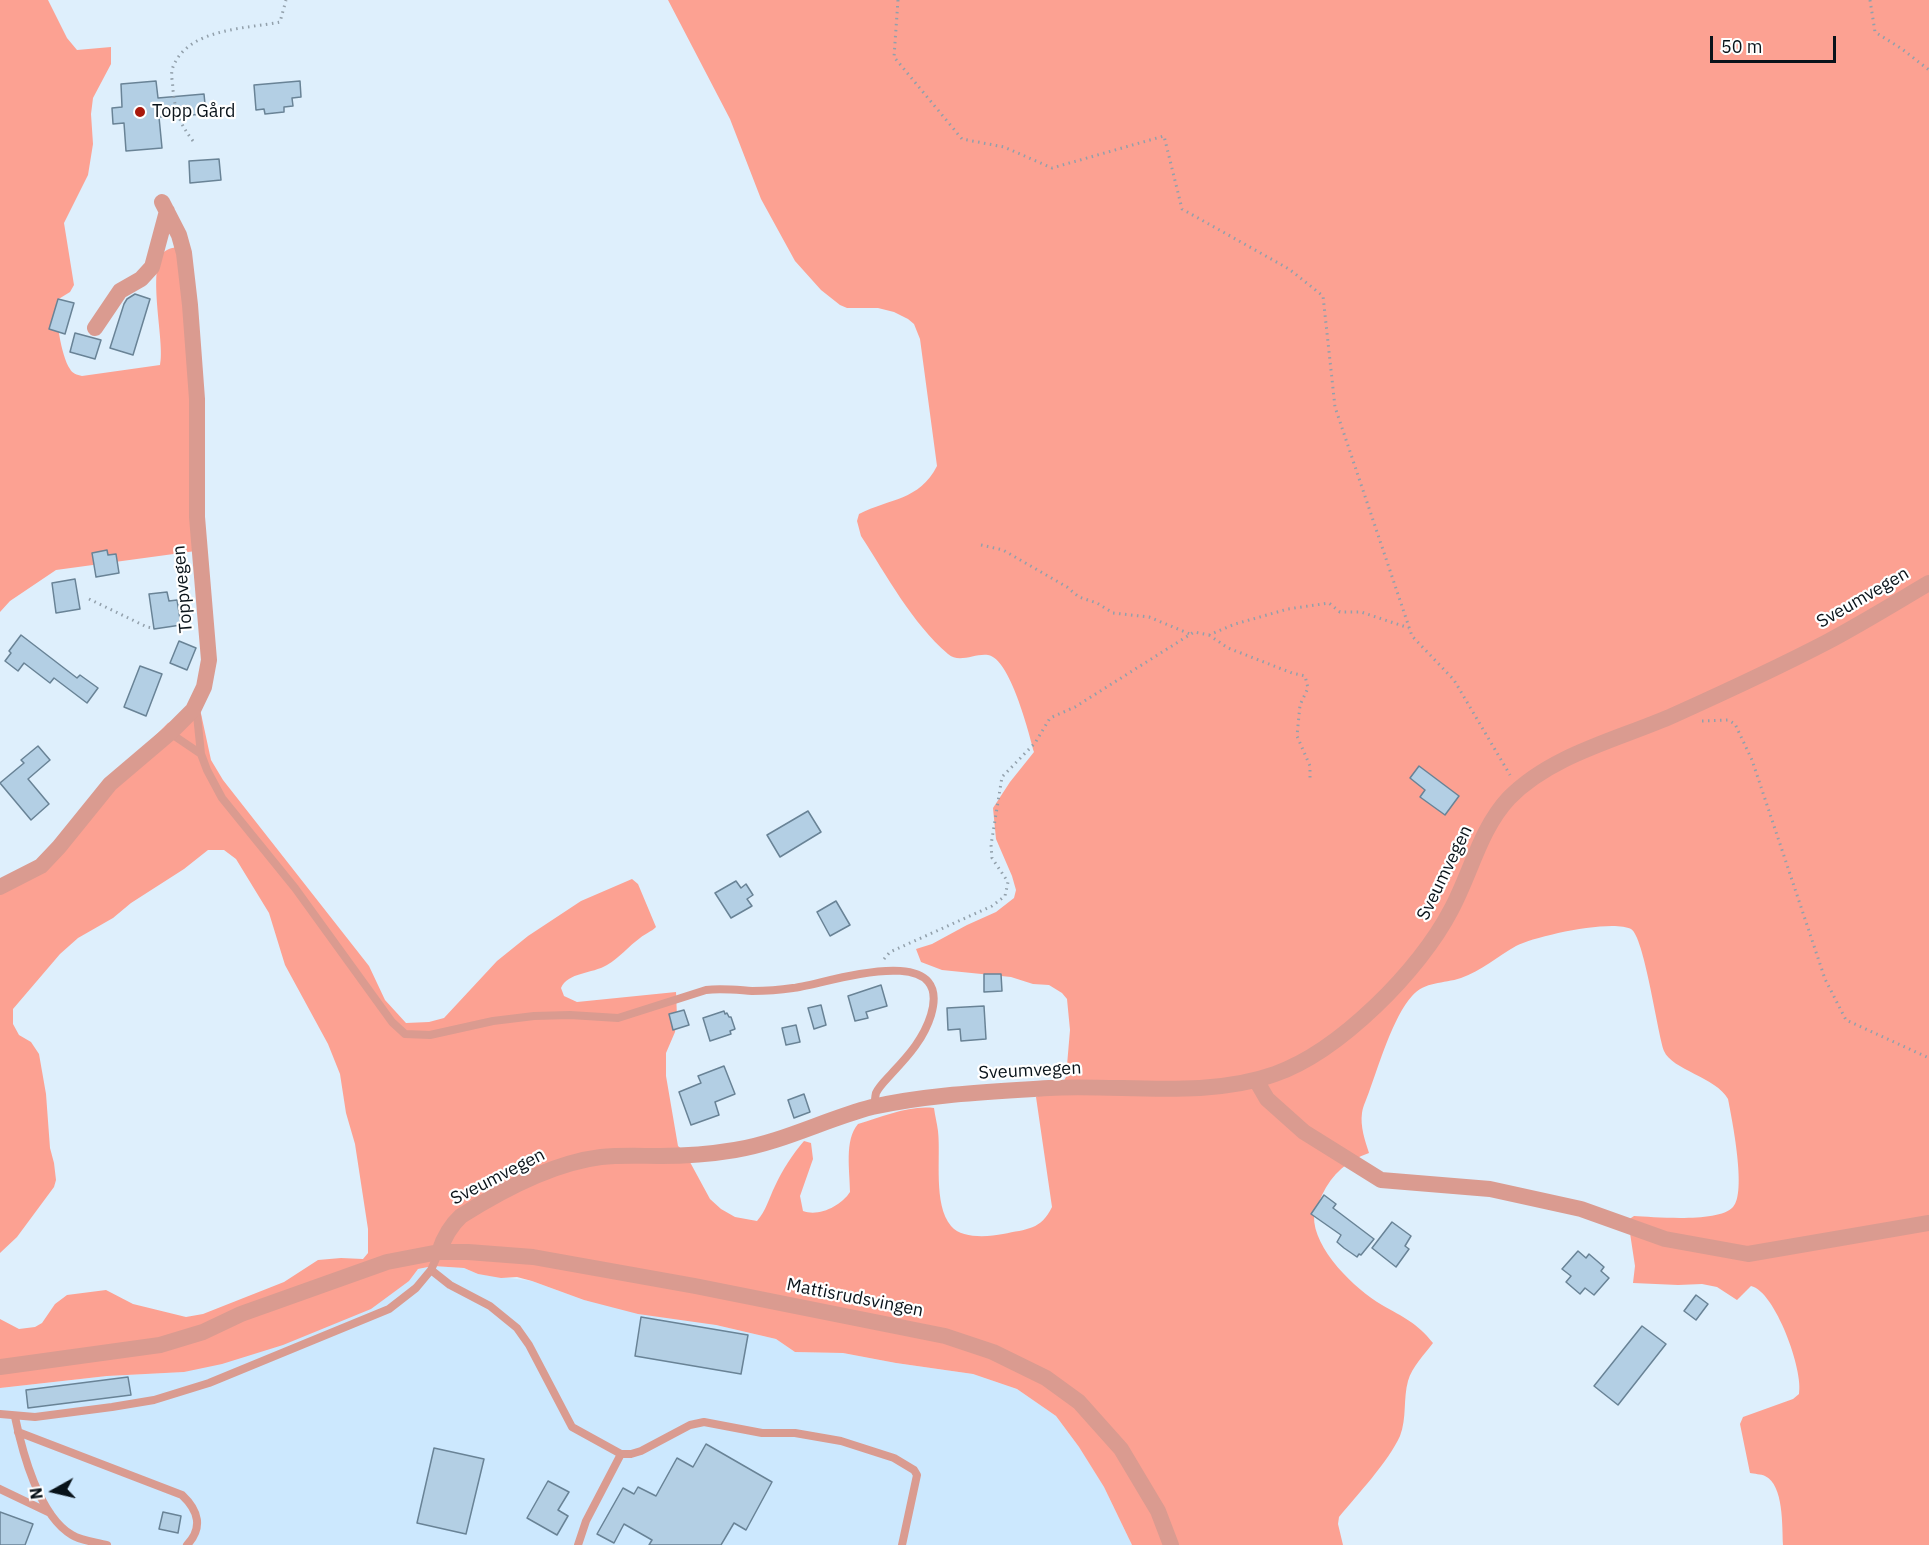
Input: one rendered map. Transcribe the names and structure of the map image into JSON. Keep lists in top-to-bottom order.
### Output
{
  "streets": {
    "street": ["Toppvegen", "Sveumvegen", "Mattisrudsvingen"]
  },
  "crossings": [
    ["Sveumvegen", "Mattisrudsvingen"]
  ],
  "places": ["Topp Gård"],
  "scale_bar": "50 m",
  "north": "left"
}
